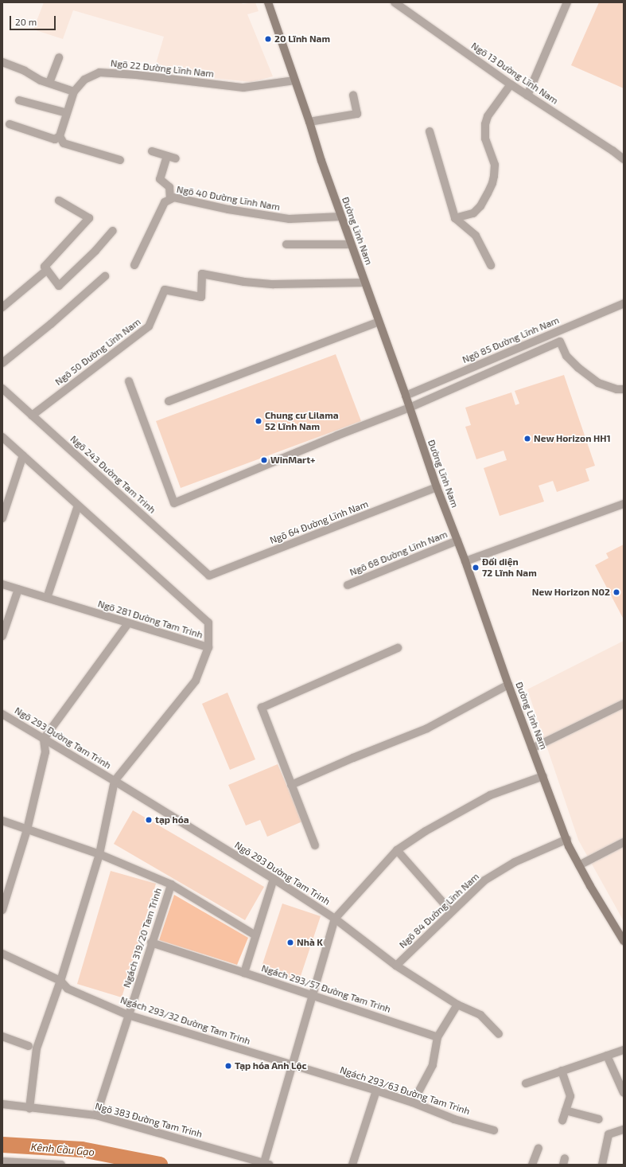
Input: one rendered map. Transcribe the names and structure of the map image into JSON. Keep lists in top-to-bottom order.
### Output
{
  "streets": {
    "main road": ["Đường Lĩnh Nam"],
    "street": [
      "Ngõ 22 Đường Lĩnh Nam",
      "Ngõ 13 Đường Lĩnh Nam",
      "Ngõ 40 Đường Lĩnh Nam",
      "Ngõ 85 Đường Lĩnh Nam",
      "Ngõ 50 Đường Lĩnh Nam",
      "Ngõ 243 Đường Tam Trinh",
      "Ngõ 64 Đường Lĩnh Nam",
      "Ngõ 68 Đường Lĩnh Nam",
      "Ngõ 281 Đường Tam Trinh",
      "Ngõ 293 Đường Tam Trinh",
      "Ngõ 84 Đường Lĩnh Nam",
      "Ngách 319/20 Tam Trinh",
      "Ngách 293/57 Đường Tam Trinh",
      "Ngách 293/32 Đường Tam Trinh",
      "Ngách 293/63 Đường Tam Trinh",
      "Ngõ 383 Đường Tam Trinh"
    ]
  },
  "crossings": [
    ["Ngõ 22 Đường Lĩnh Nam", "Đường Lĩnh Nam"],
    ["Ngõ 40 Đường Lĩnh Nam", "Đường Lĩnh Nam"],
    ["Đường Lĩnh Nam", "Ngõ 85 Đường Lĩnh Nam"],
    ["Đường Lĩnh Nam", "Ngõ 50 Đường Lĩnh Nam"],
    ["Đường Lĩnh Nam", "Ngõ 64 Đường Lĩnh Nam"],
    ["Đường Lĩnh Nam", "Ngõ 68 Đường Lĩnh Nam"],
    ["Đường Lĩnh Nam", "Ngõ 84 Đường Lĩnh Nam"],
    ["Ngõ 50 Đường Lĩnh Nam", "Ngõ 243 Đường Tam Trinh"],
    ["Ngõ 243 Đường Tam Trinh", "Ngõ 64 Đường Lĩnh Nam"],
    ["Ngõ 281 Đường Tam Trinh", "Ngõ 293 Đường Tam Trinh"],
    ["Ngõ 293 Đường Tam Trinh", "Ngách 293/57 Đường Tam Trinh"],
    ["Ngõ 293 Đường Tam Trinh", "Ngách 293/32 Đường Tam Trinh"],
    ["Ngõ 293 Đường Tam Trinh", "Ngách 293/63 Đường Tam Trinh"],
    ["Ngõ 293 Đường Tam Trinh", "Ngõ 383 Đường Tam Trinh"],
    ["Ngách 319/20 Tam Trinh", "Ngách 293/57 Đường Tam Trinh"],
    ["Ngách 319/20 Tam Trinh", "Ngách 293/32 Đường Tam Trinh"],
    ["Ngách 319/20 Tam Trinh", "Ngõ 383 Đường Tam Trinh"],
    ["Ngách 293/32 Đường Tam Trinh", "Ngách 293/63 Đường Tam Trinh"]
  ],
  "water": ["Kênh Cầu Gạo"],
  "places": [
    "20 Lĩnh Nam",
    "Chung cư Lilama 52 Lĩnh Nam",
    "New Horizon HH1",
    "WinMart+",
    "Đối diện 72 Lĩnh Nam",
    "New Horizon N02",
    "tạp hóa",
    "Nhà K",
    "Tạp hóa Anh Lộc"
  ],
  "scale_bar": "20 m"
}
